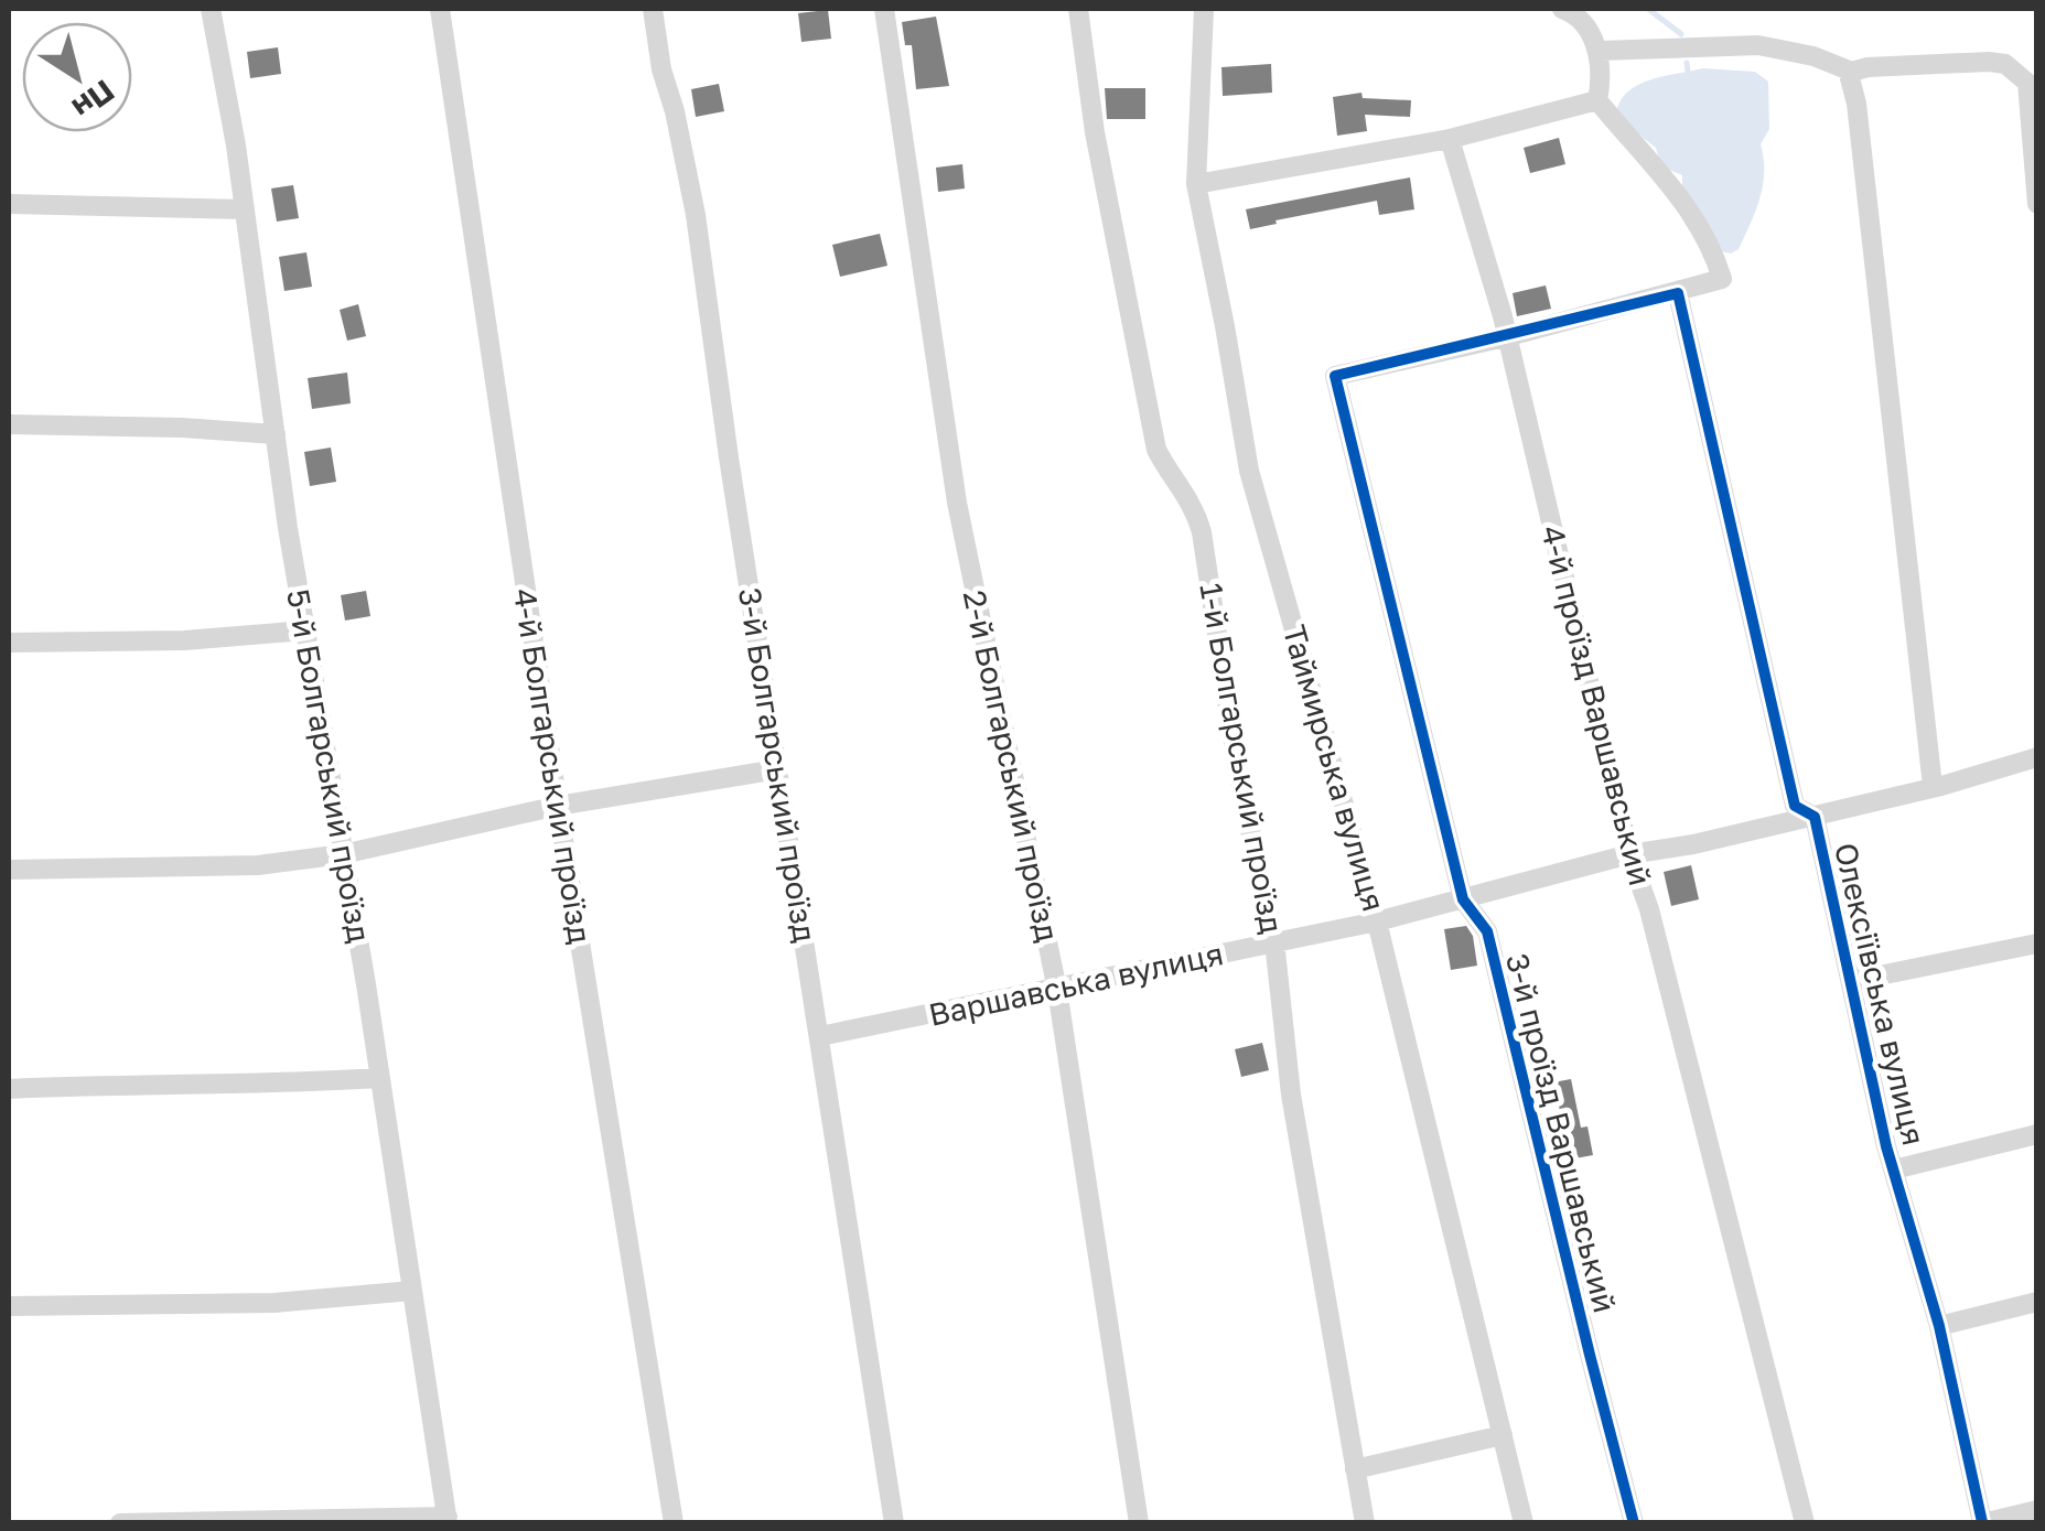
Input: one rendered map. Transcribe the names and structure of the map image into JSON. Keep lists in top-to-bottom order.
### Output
{
  "streets": {
    "street": [
      "4-й проїзд Варшавський",
      "1-й Болгарський проїзд",
      "3-й Болгарський проїзд",
      "5-й Болгарський проїзд",
      "4-й Болгарський проїзд",
      "2-й Болгарський проїзд",
      "Таймирська вулиця",
      "Варшавська вулиця",
      "Олексіївська вулиця",
      "3-й проїзд Варшавський"
    ]
  },
  "crossings": [
    ["4-й проїзд Варшавський", "Варшавська вулиця"],
    ["4-й проїзд Варшавський", "3-й проїзд Варшавський"],
    ["1-й Болгарський проїзд", "Варшавська вулиця"],
    ["3-й Болгарський проїзд", "Варшавська вулиця"],
    ["2-й Болгарський проїзд", "Варшавська вулиця"],
    ["Таймирська вулиця", "Варшавська вулиця"],
    ["Варшавська вулиця", "Олексіївська вулиця"],
    ["Варшавська вулиця", "3-й проїзд Варшавський"]
  ],
  "north": "bottom right"
}
